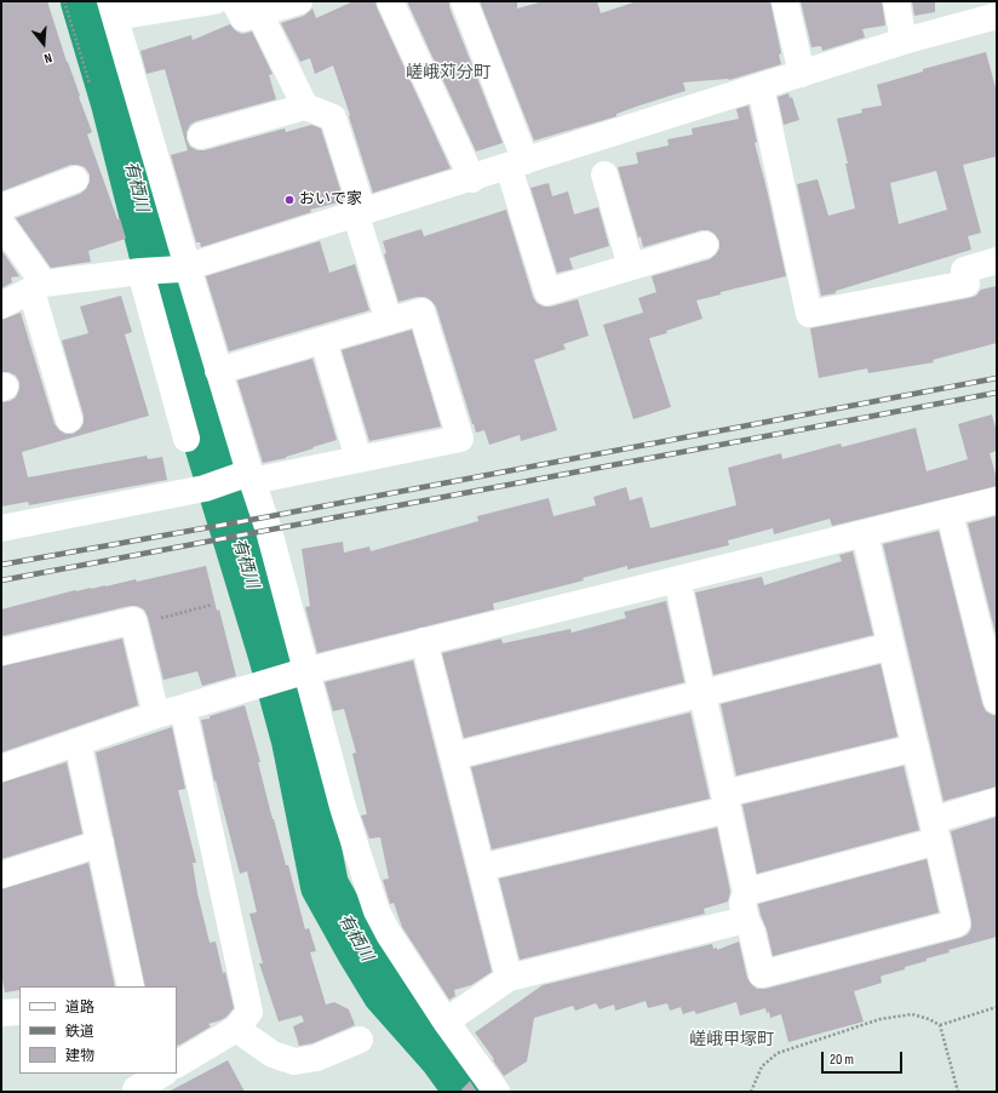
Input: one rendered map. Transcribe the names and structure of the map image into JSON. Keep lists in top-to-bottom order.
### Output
{
  "districts": ["嵯峨苅分町", "嵯峨甲塚町"],
  "water": ["有栖川"],
  "places": ["おいで家"],
  "legend": ["道路", "鉄道", "建物"],
  "scale_bar": "20 m",
  "north": "bottom"
}
